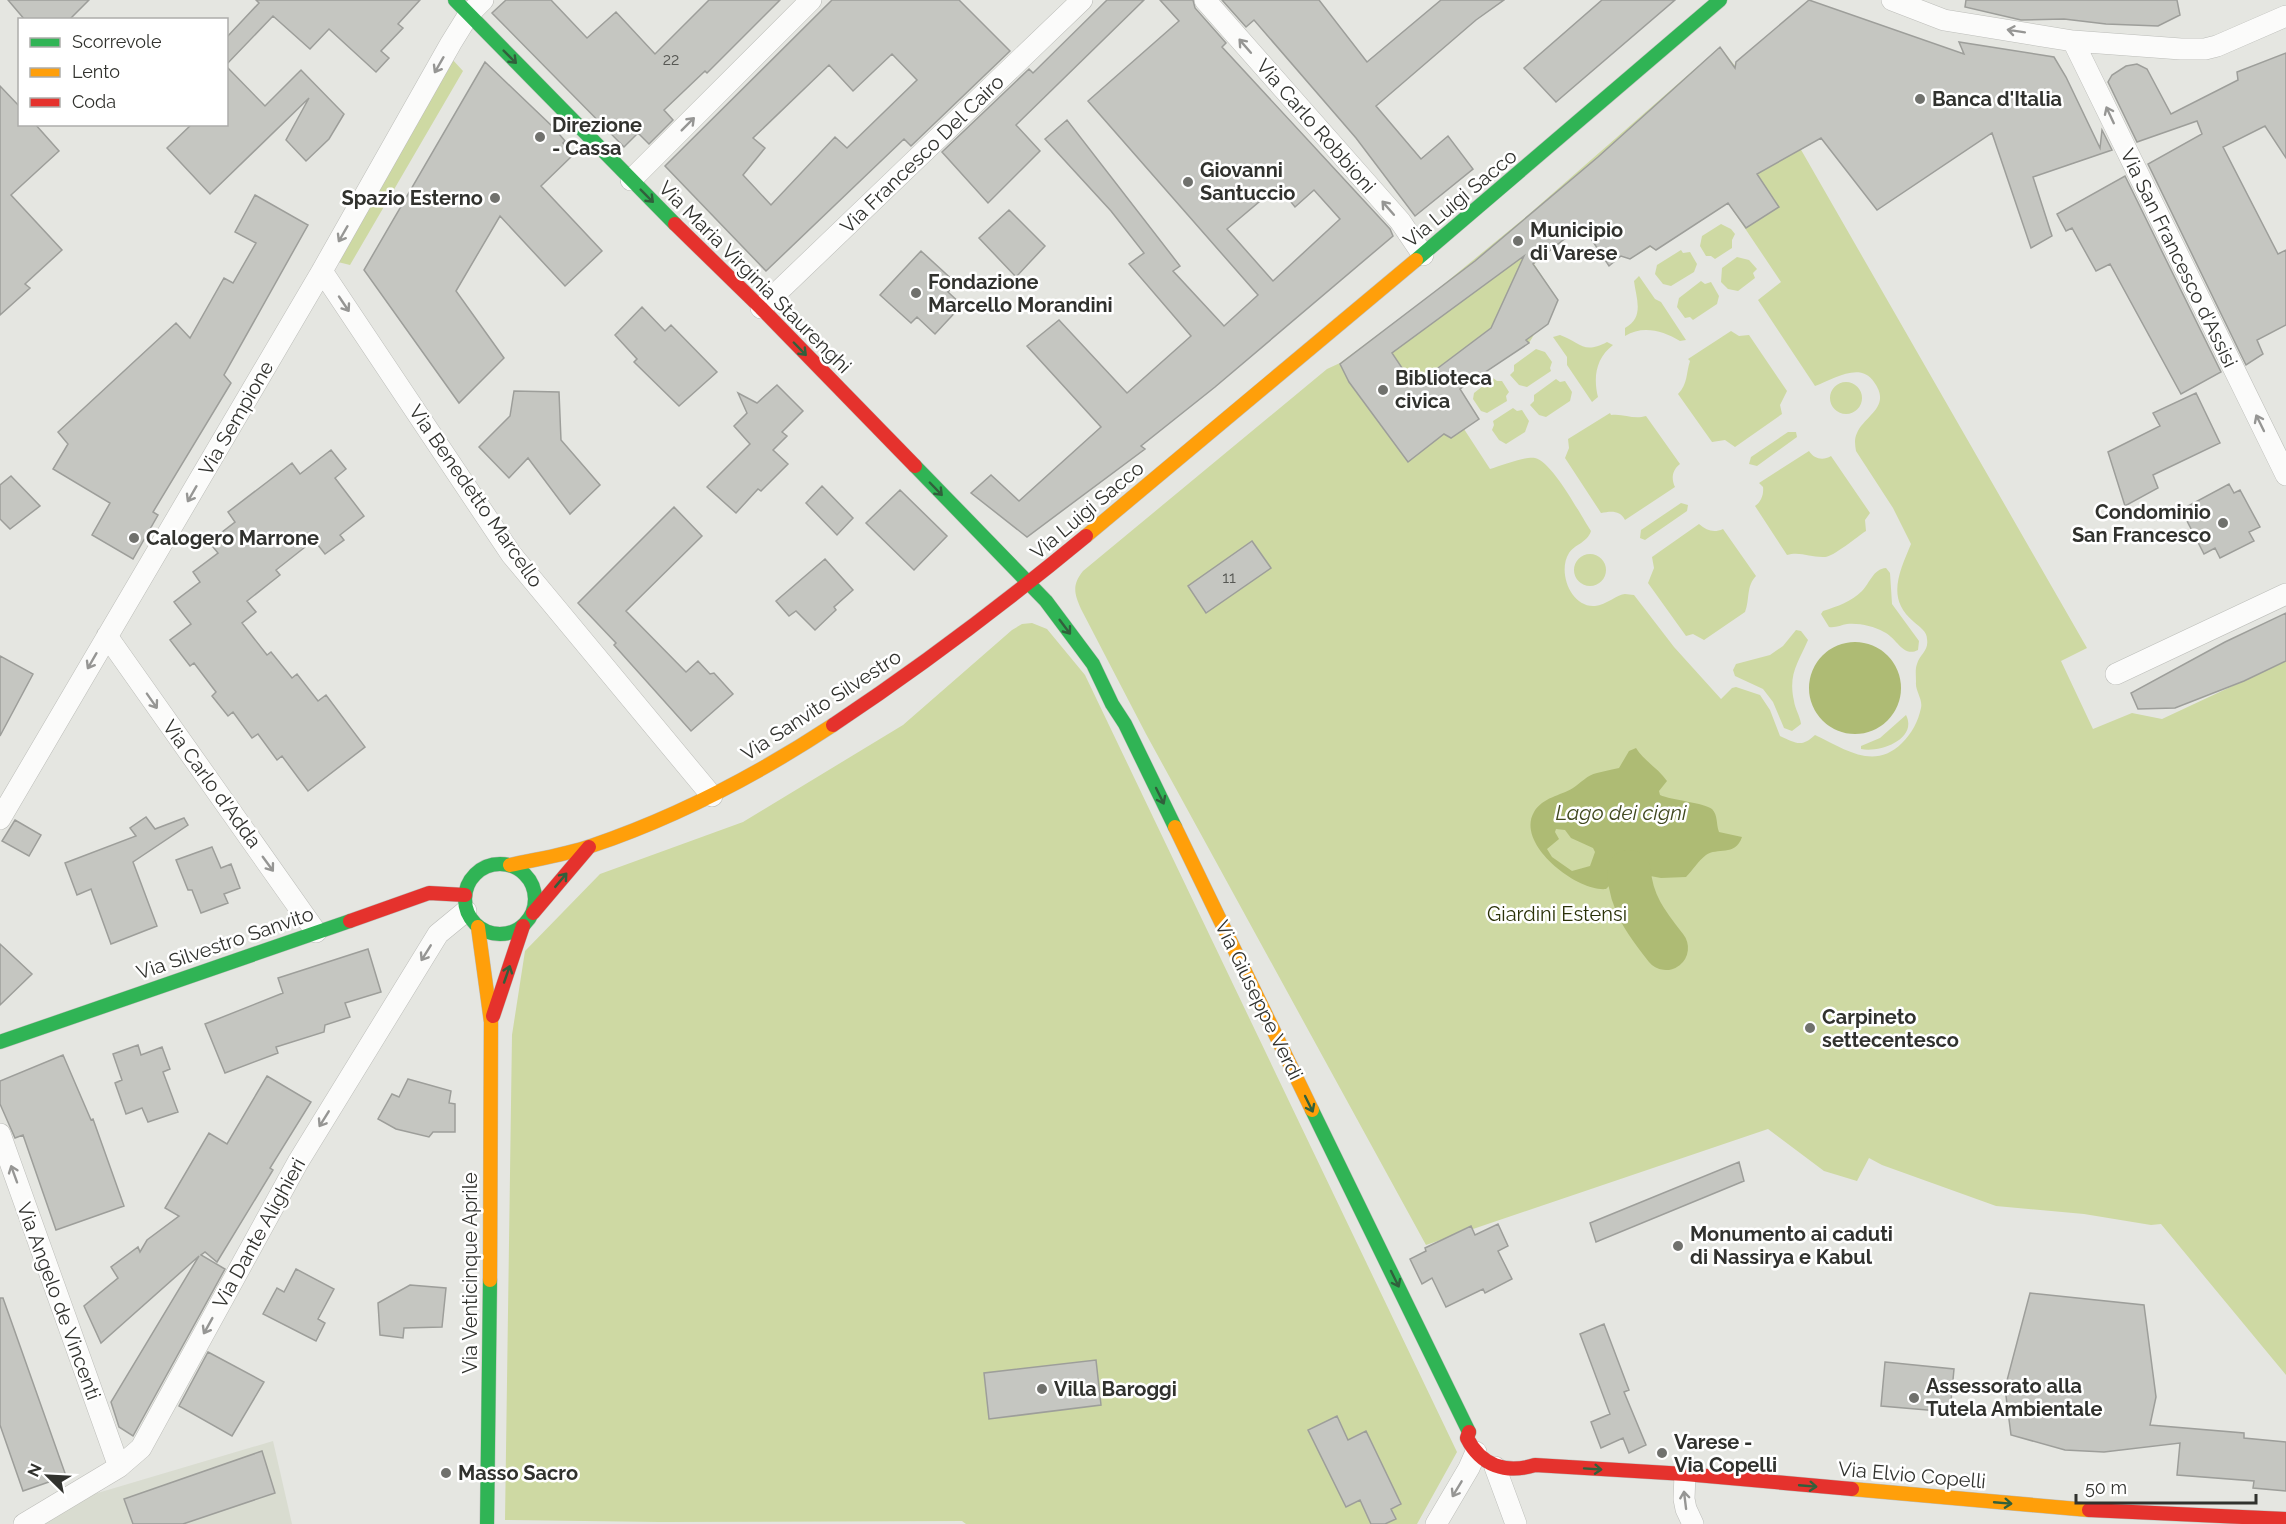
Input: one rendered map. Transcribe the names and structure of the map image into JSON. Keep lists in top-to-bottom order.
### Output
{
  "streets": {
    "main road": [
      "Via Luigi Sacco",
      "Via Maria Virginia Staurenghi",
      "Via Sanvito Silvestro",
      "Via Silvestro Sanvito",
      "Via Giuseppe Verdi",
      "Via Venticinque Aprile",
      "Via Elvio Copelli"
    ],
    "street": [
      "Via Carlo Robbioni",
      "Via Francesco Del Cairo",
      "Via San Francesco d'Assisi",
      "Via Sempione",
      "Via Benedetto Marcello",
      "Via Carlo d'Adda",
      "Via Dante Alighieri",
      "Via Angelo de Vincenti"
    ]
  },
  "crossings": [
    ["Via Carlo Robbioni", "Via Luigi Sacco"],
    ["Via Francesco Del Cairo", "Via Maria Virginia Staurenghi"],
    ["Via Luigi Sacco", "Via Maria Virginia Staurenghi"],
    ["Via Luigi Sacco", "Via Sanvito Silvestro"],
    ["Via Luigi Sacco", "Via Giuseppe Verdi"],
    ["Via Maria Virginia Staurenghi", "Via Sempione"],
    ["Via Maria Virginia Staurenghi", "Via Sanvito Silvestro"],
    ["Via Maria Virginia Staurenghi", "Via Giuseppe Verdi"],
    ["Via Sempione", "Via Benedetto Marcello"],
    ["Via Sempione", "Via Carlo d'Adda"],
    ["Via Benedetto Marcello", "Via Sanvito Silvestro"],
    ["Via Sanvito Silvestro", "Via Silvestro Sanvito"],
    ["Via Sanvito Silvestro", "Via Giuseppe Verdi"],
    ["Via Sanvito Silvestro", "Via Dante Alighieri"],
    ["Via Sanvito Silvestro", "Via Venticinque Aprile"],
    ["Via Carlo d'Adda", "Via Silvestro Sanvito"],
    ["Via Silvestro Sanvito", "Via Dante Alighieri"],
    ["Via Silvestro Sanvito", "Via Venticinque Aprile"],
    ["Via Giuseppe Verdi", "Via Elvio Copelli"],
    ["Via Dante Alighieri", "Via Venticinque Aprile"],
    ["Via Dante Alighieri", "Via Angelo de Vincenti"]
  ],
  "one_way": [
    "Via Carlo Robbioni",
    "Via San Francesco d'Assisi",
    "Via Maria Virginia Staurenghi",
    "Via Sempione",
    "Via Benedetto Marcello",
    "Via Carlo d'Adda",
    "Via Giuseppe Verdi",
    "Via Dante Alighieri",
    "Via Angelo de Vincenti",
    "Via Elvio Copelli"
  ],
  "water": ["Lago dei cigni"],
  "parks": ["Giardini Estensi"],
  "places": [
    "Banca d'Italia",
    "Direzione - Cassa",
    "Giovanni Santuccio",
    "Spazio Esterno",
    "Municipio di Varese",
    "Fondazione Marcello Morandini",
    "Biblioteca civica",
    "Condominio San Francesco",
    "Calogero Marrone",
    "Carpineto settecentesco",
    "Monumento ai caduti di Nassirya e Kabul",
    "Villa Baroggi",
    "Assessorato alla Tutela Ambientale",
    "Varese - Via Copelli",
    "Masso Sacro"
  ],
  "house_numbers": ["22", "11"],
  "legend": ["Scorrevole", "Lento", "Coda"],
  "scale_bar": "50 m",
  "north": "top left"
}
